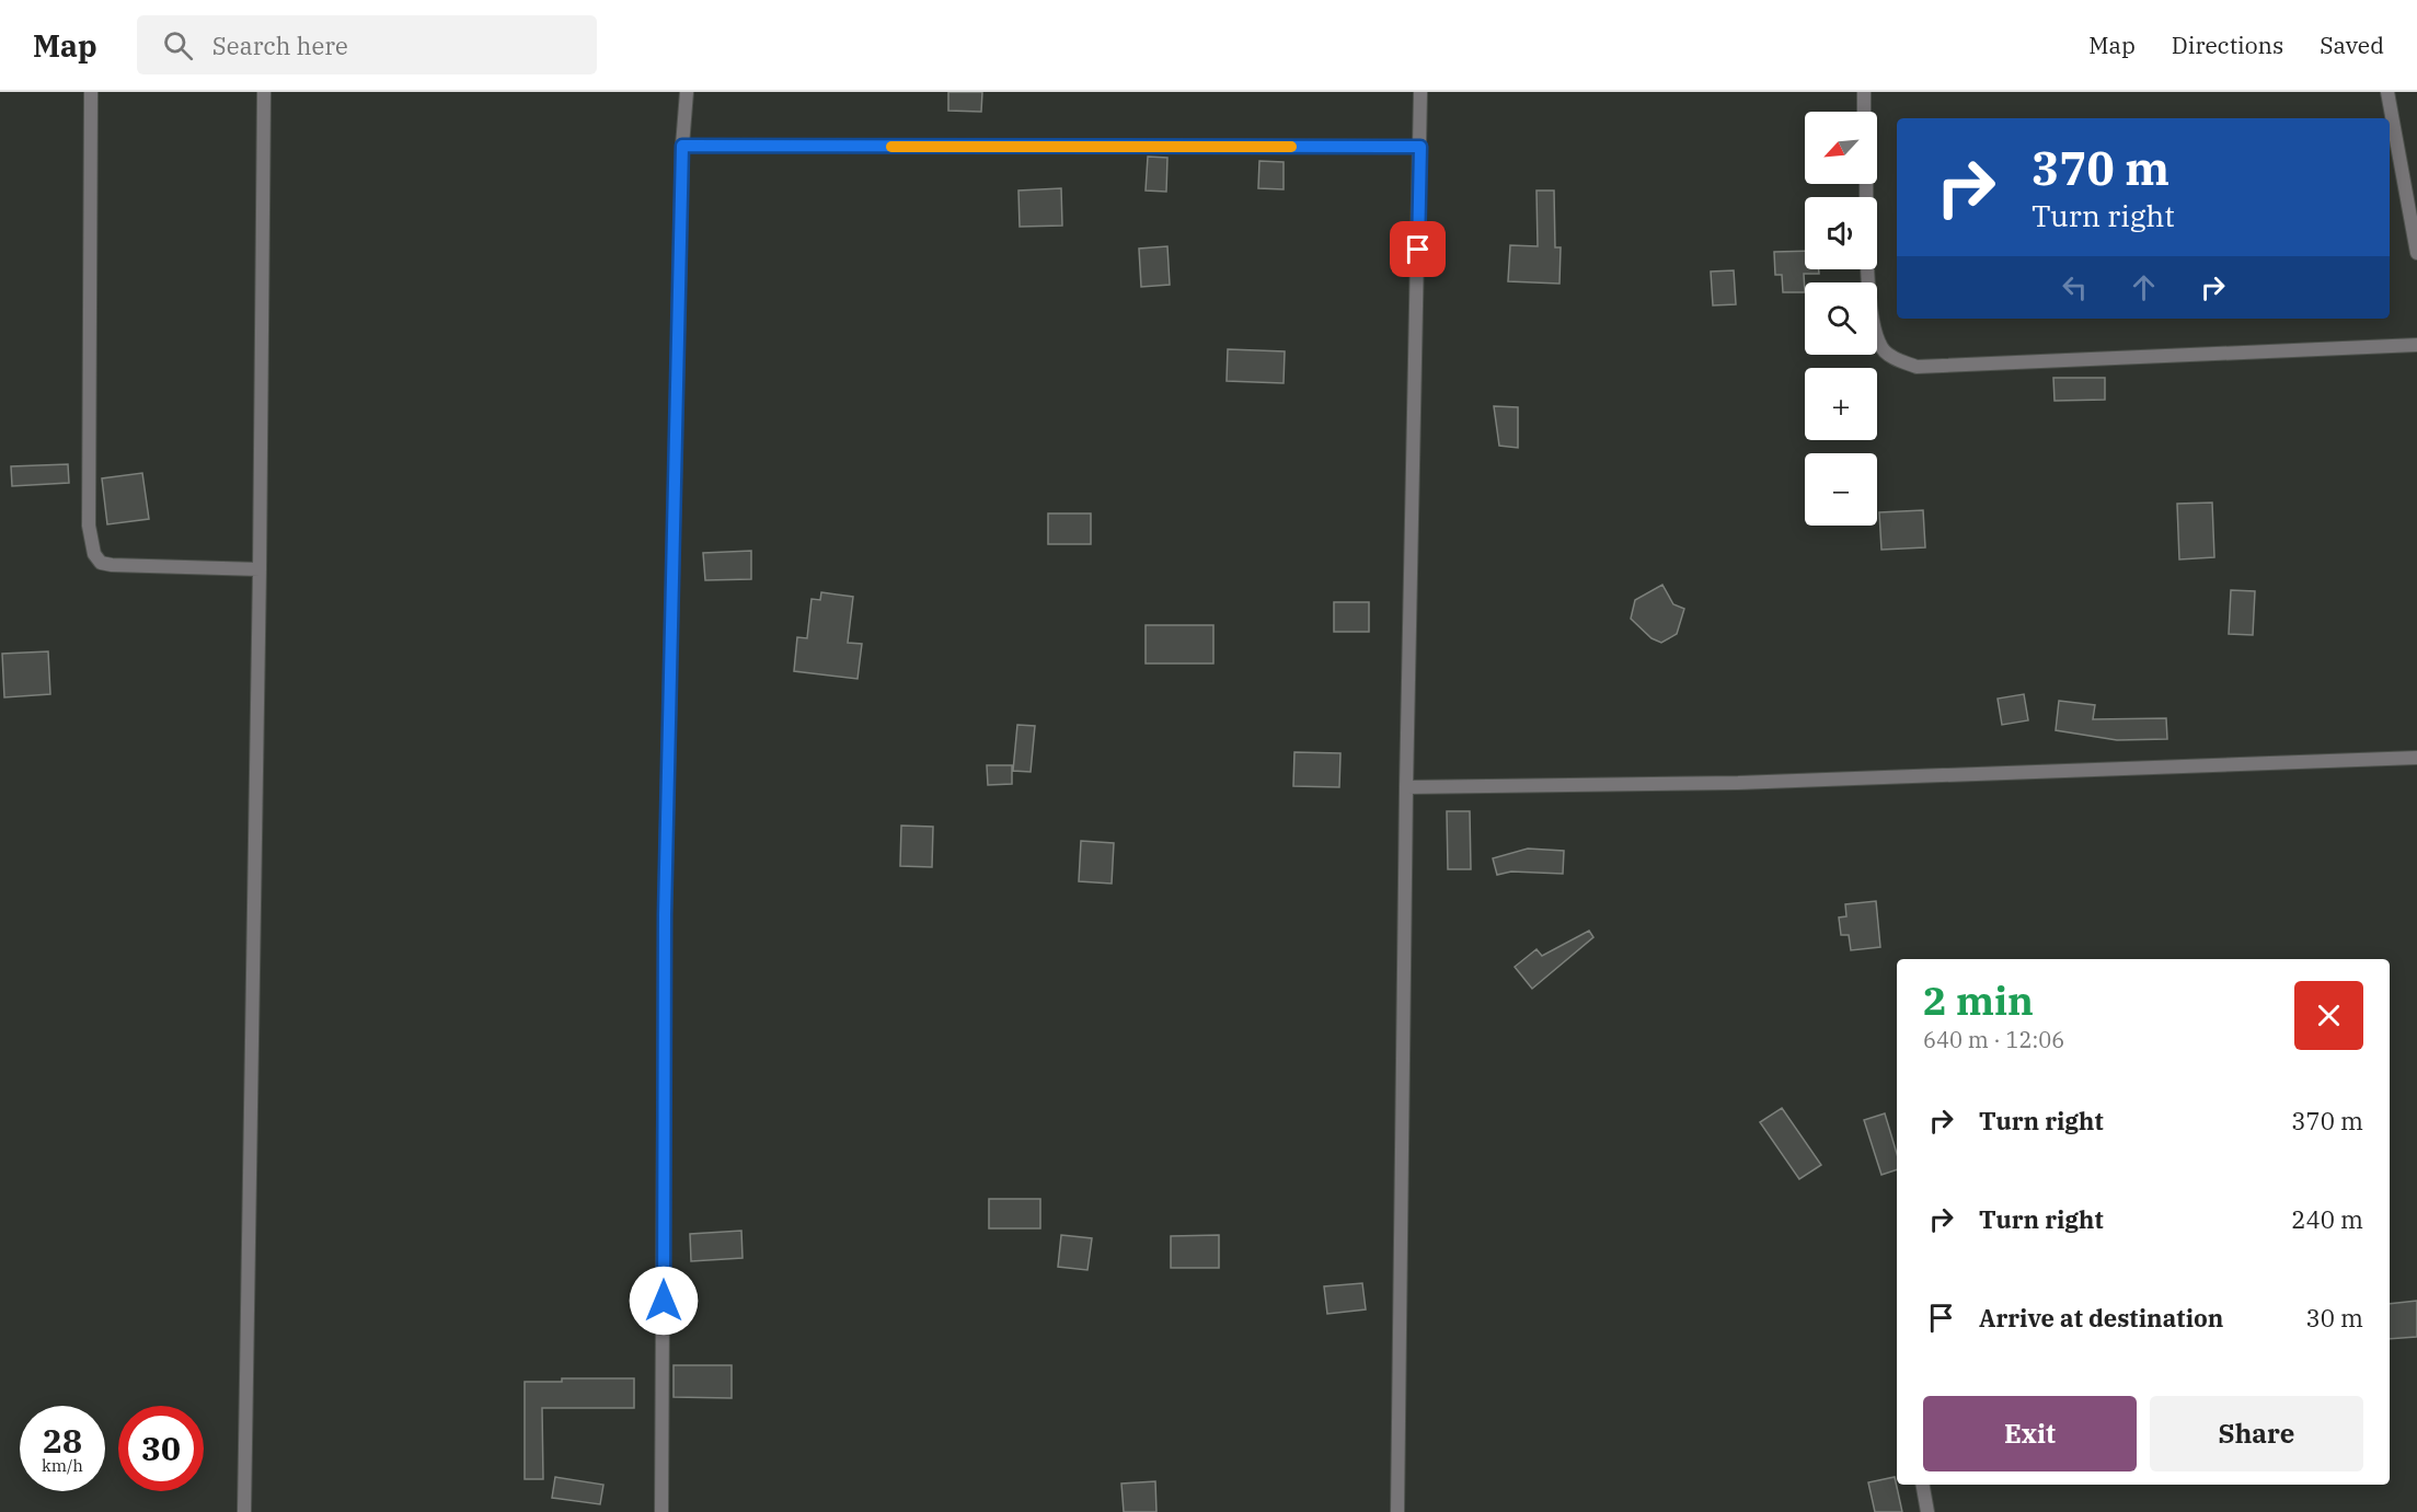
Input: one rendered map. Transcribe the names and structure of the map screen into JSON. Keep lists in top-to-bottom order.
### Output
{
  "north": "bottom left",
  "page": {
    "header": "Map",
    "search": "Search here",
    "nav": ["Map", "Directions", "Saved"],
    "map_buttons": ["+", "−"],
    "turn": ["370 m", "Turn right"],
    "heading": ["2 min", "640 m · 12:06"],
    "list": [
      {
        "name": "Turn right",
        "value": "370 m"
      },
      {
        "name": "Turn right",
        "value": "240 m"
      },
      {
        "name": "Arrive at destination",
        "value": "30 m"
      }
    ],
    "buttons": ["Exit", "Share"],
    "speed": "28 km/h",
    "limit": "30"
  }
}
